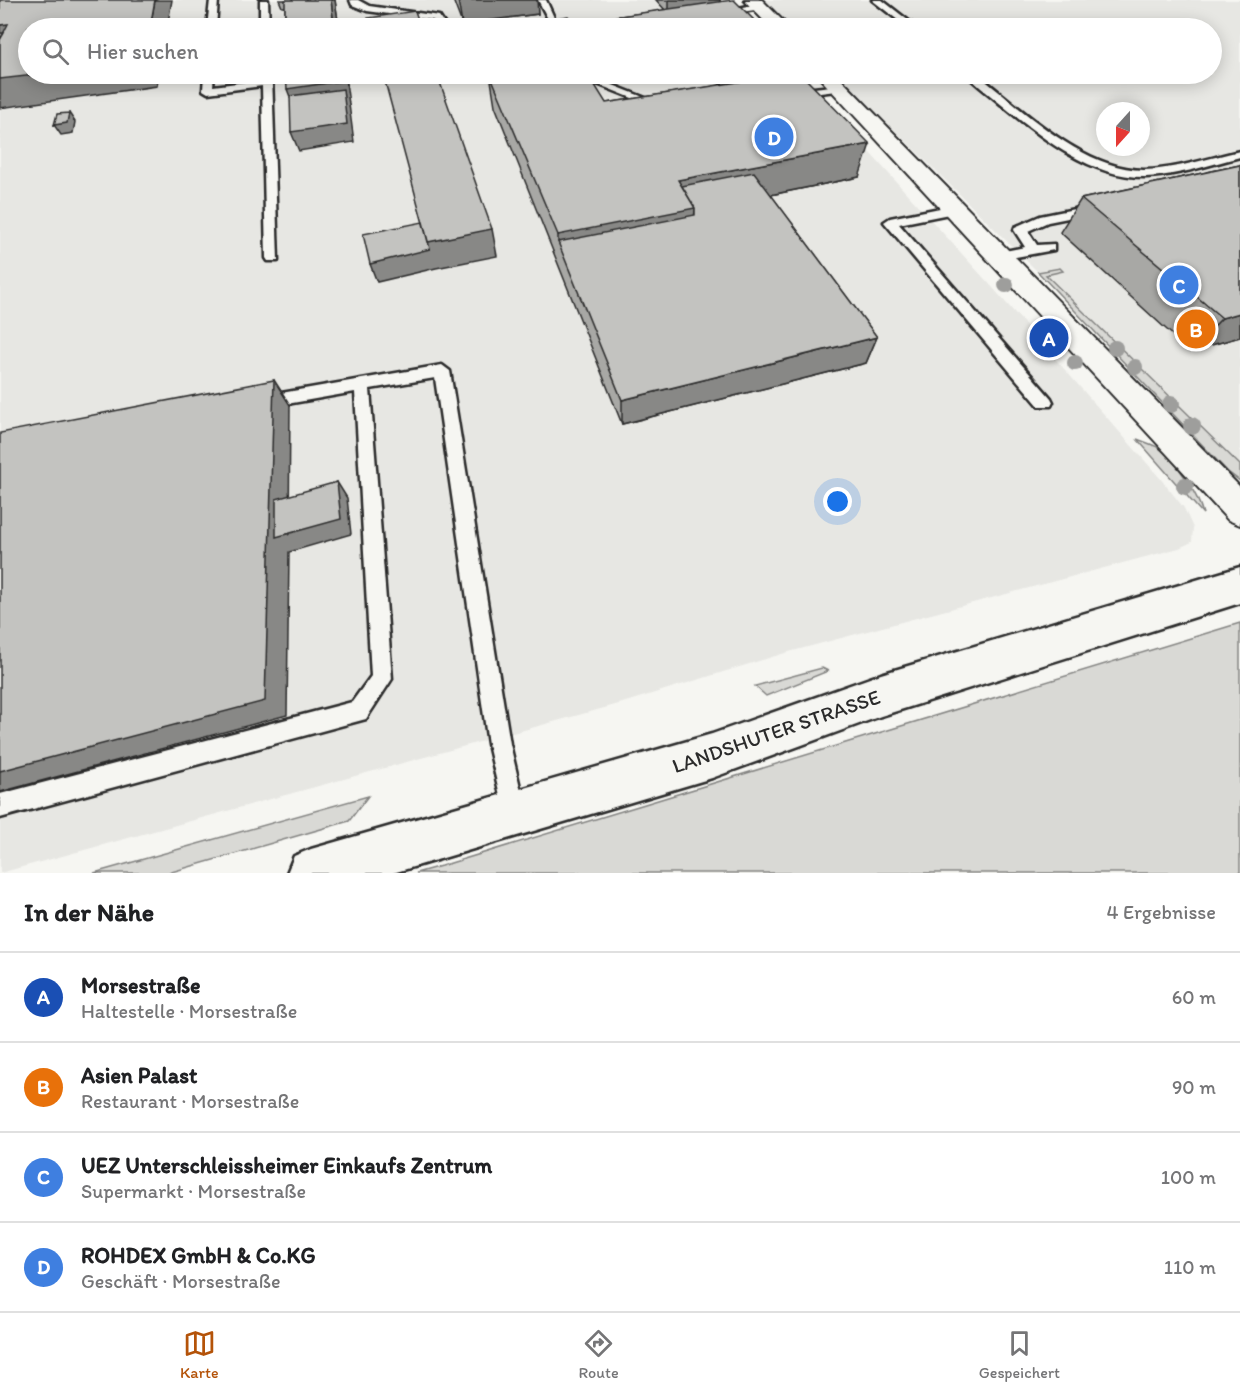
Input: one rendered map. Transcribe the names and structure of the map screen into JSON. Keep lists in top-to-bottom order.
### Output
{
  "streets": {
    "main road": ["LANDSHUTER STRASSE"]
  },
  "north": "bottom",
  "page": {
    "search": "Hier suchen",
    "pins": [
      "D",
      "C",
      "B",
      "A"
    ],
    "heading": ["In der Nähe", "4 Ergebnisse"],
    "list": [
      {
        "mark": "A",
        "name": "Morsestraße",
        "note": "Haltestelle · Morsestraße",
        "value": "60 m"
      },
      {
        "mark": "B",
        "name": "Asien Palast",
        "note": "Restaurant · Morsestraße",
        "value": "90 m"
      },
      {
        "mark": "C",
        "name": "UEZ Unterschleissheimer Einkaufs Zentrum",
        "note": "Supermarkt · Morsestraße",
        "value": "100 m"
      },
      {
        "mark": "D",
        "name": "ROHDEX GmbH & Co.KG",
        "note": "Geschäft · Morsestraße",
        "value": "110 m"
      }
    ],
    "nav": ["Karte", "Route", "Gespeichert"]
  }
}
